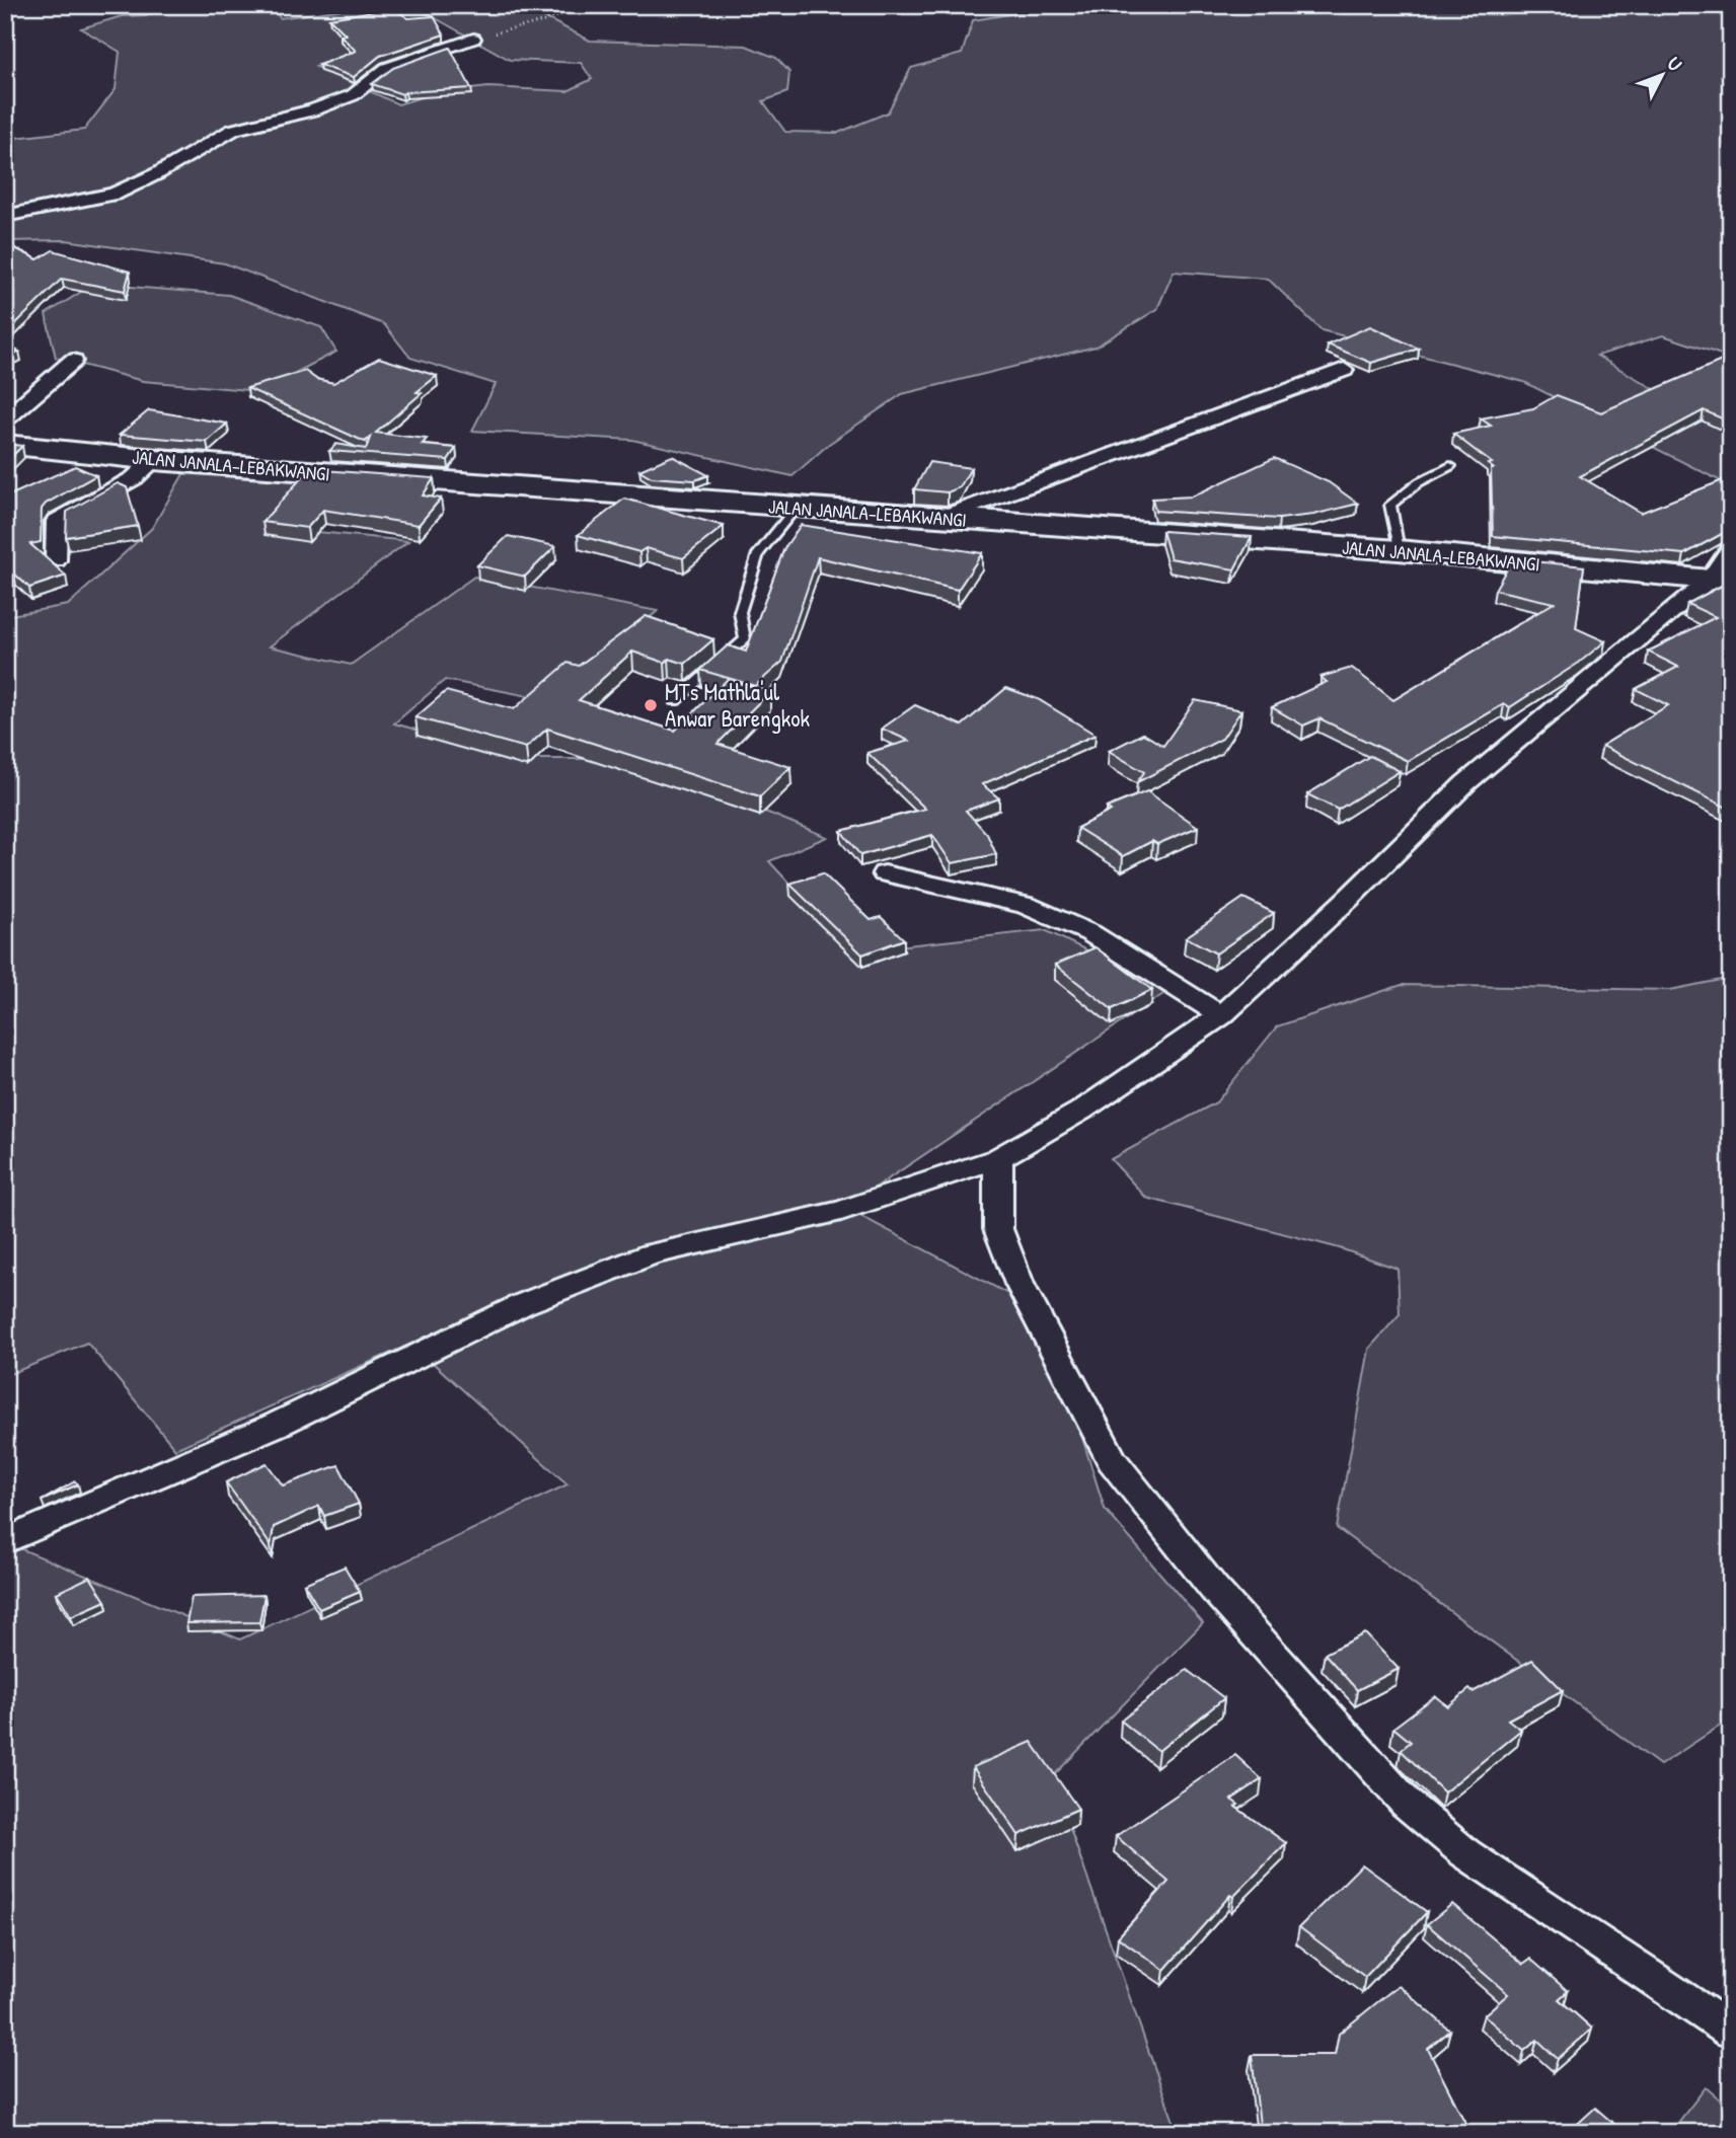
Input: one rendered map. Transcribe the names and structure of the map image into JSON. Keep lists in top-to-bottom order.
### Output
{
  "streets": {
    "main road": ["JALAN JANALA–LEBAKWANGI"]
  },
  "places": ["MTs Mathla'ul Anwar Barengkok"],
  "north": "top right"
}
